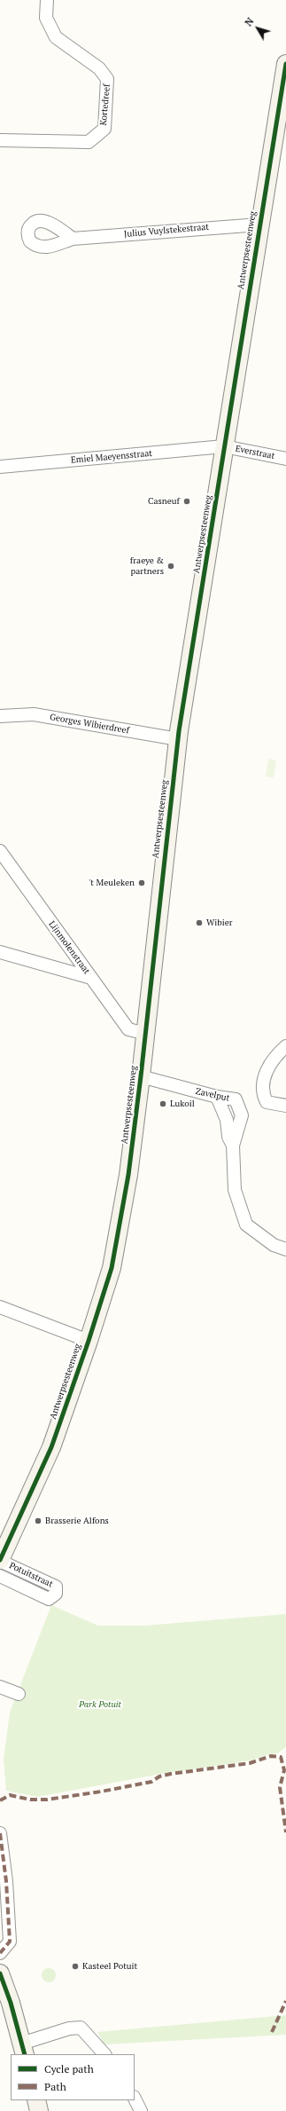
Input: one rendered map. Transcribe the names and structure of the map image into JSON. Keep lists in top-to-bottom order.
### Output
{
  "streets": {
    "main road": ["Antwerpsesteenweg"],
    "street": [
      "Kortedreef",
      "Julius Vuylstekestraat",
      "Everstraat",
      "Emiel Maeyensstraat",
      "Georges Wibierdreef",
      "Lijnmolenstraat",
      "Zavelput",
      "Potuitstraat"
    ]
  },
  "crossings": [
    ["Julius Vuylstekestraat", "Antwerpsesteenweg"],
    ["Antwerpsesteenweg", "Everstraat"],
    ["Antwerpsesteenweg", "Emiel Maeyensstraat"],
    ["Antwerpsesteenweg", "Georges Wibierdreef"],
    ["Antwerpsesteenweg", "Lijnmolenstraat"],
    ["Antwerpsesteenweg", "Zavelput"],
    ["Antwerpsesteenweg", "Potuitstraat"],
    ["Everstraat", "Emiel Maeyensstraat"]
  ],
  "parks": ["Park Potuit"],
  "places": [
    "Casneuf",
    "fraeye & partners",
    "'t Meuleken",
    "Wibier",
    "Lukoil",
    "Brasserie Alfons",
    "Kasteel Potuit"
  ],
  "legend": ["Cycle path", "Path"],
  "north": "top left"
}
